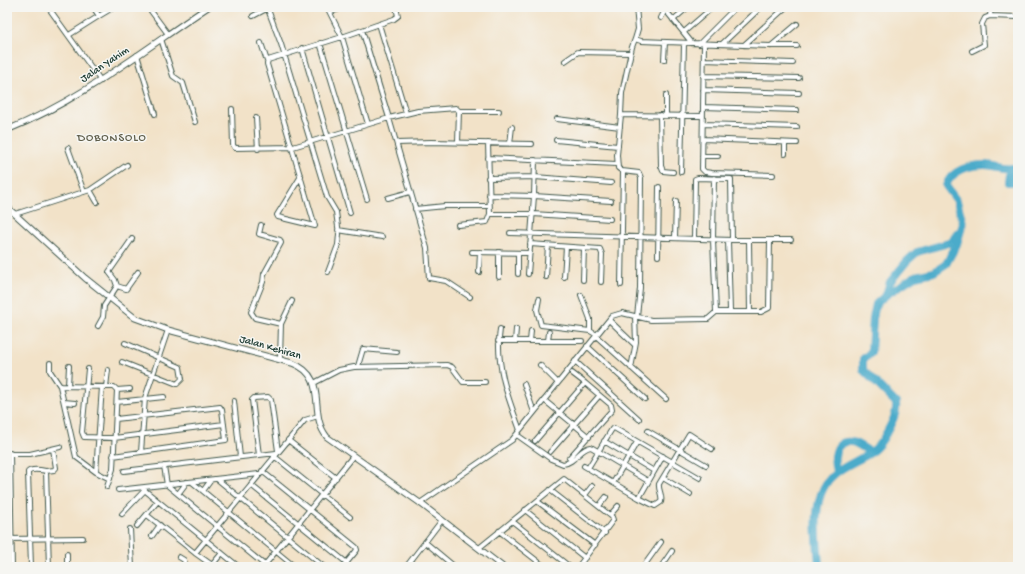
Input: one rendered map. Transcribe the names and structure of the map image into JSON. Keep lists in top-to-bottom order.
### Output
{
  "streets": {
    "street": ["Jalan Yahim", "Jalan Kehiran"]
  },
  "districts": ["DOBONSOLO"]
}
